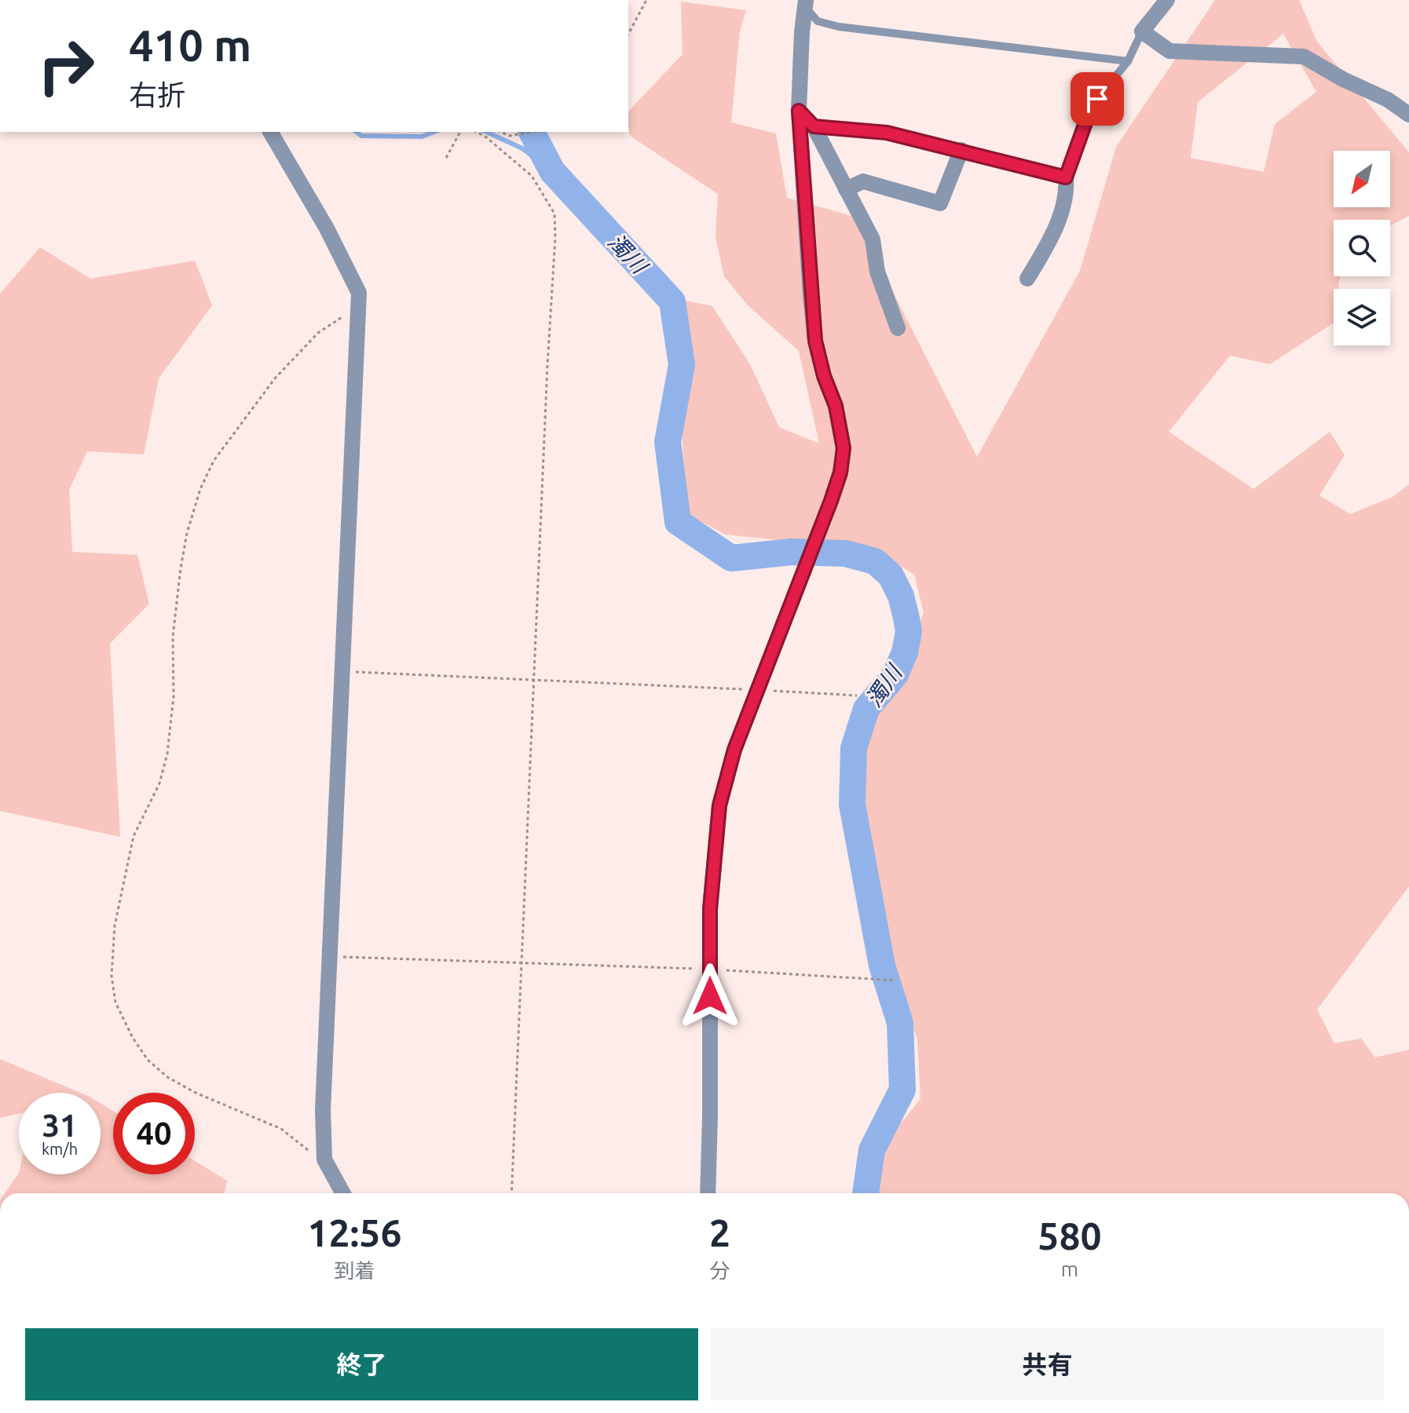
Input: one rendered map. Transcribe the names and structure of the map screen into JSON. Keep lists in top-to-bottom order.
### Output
{
  "water": ["濁川"],
  "north": "bottom left",
  "page": {
    "turn": ["410 m", "右折"],
    "speed": "31 km/h",
    "limit": "40",
    "eta": [
      "12:56",
      "到着",
      "2",
      "分",
      "580",
      "m"
    ],
    "buttons": ["終了", "共有"]
  }
}
